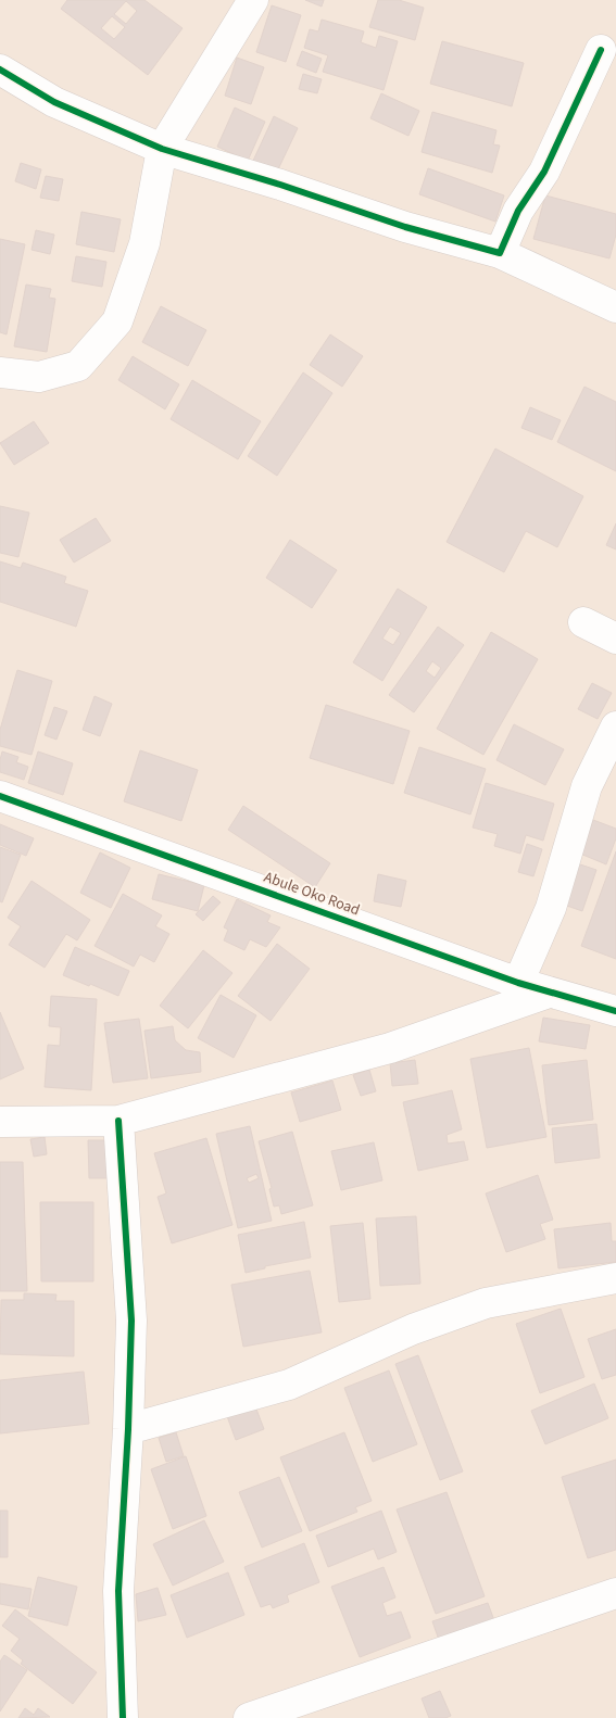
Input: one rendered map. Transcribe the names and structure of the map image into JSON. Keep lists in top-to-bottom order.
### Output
{
  "streets": {
    "street": ["Abule Oko Road"]
  }
}
